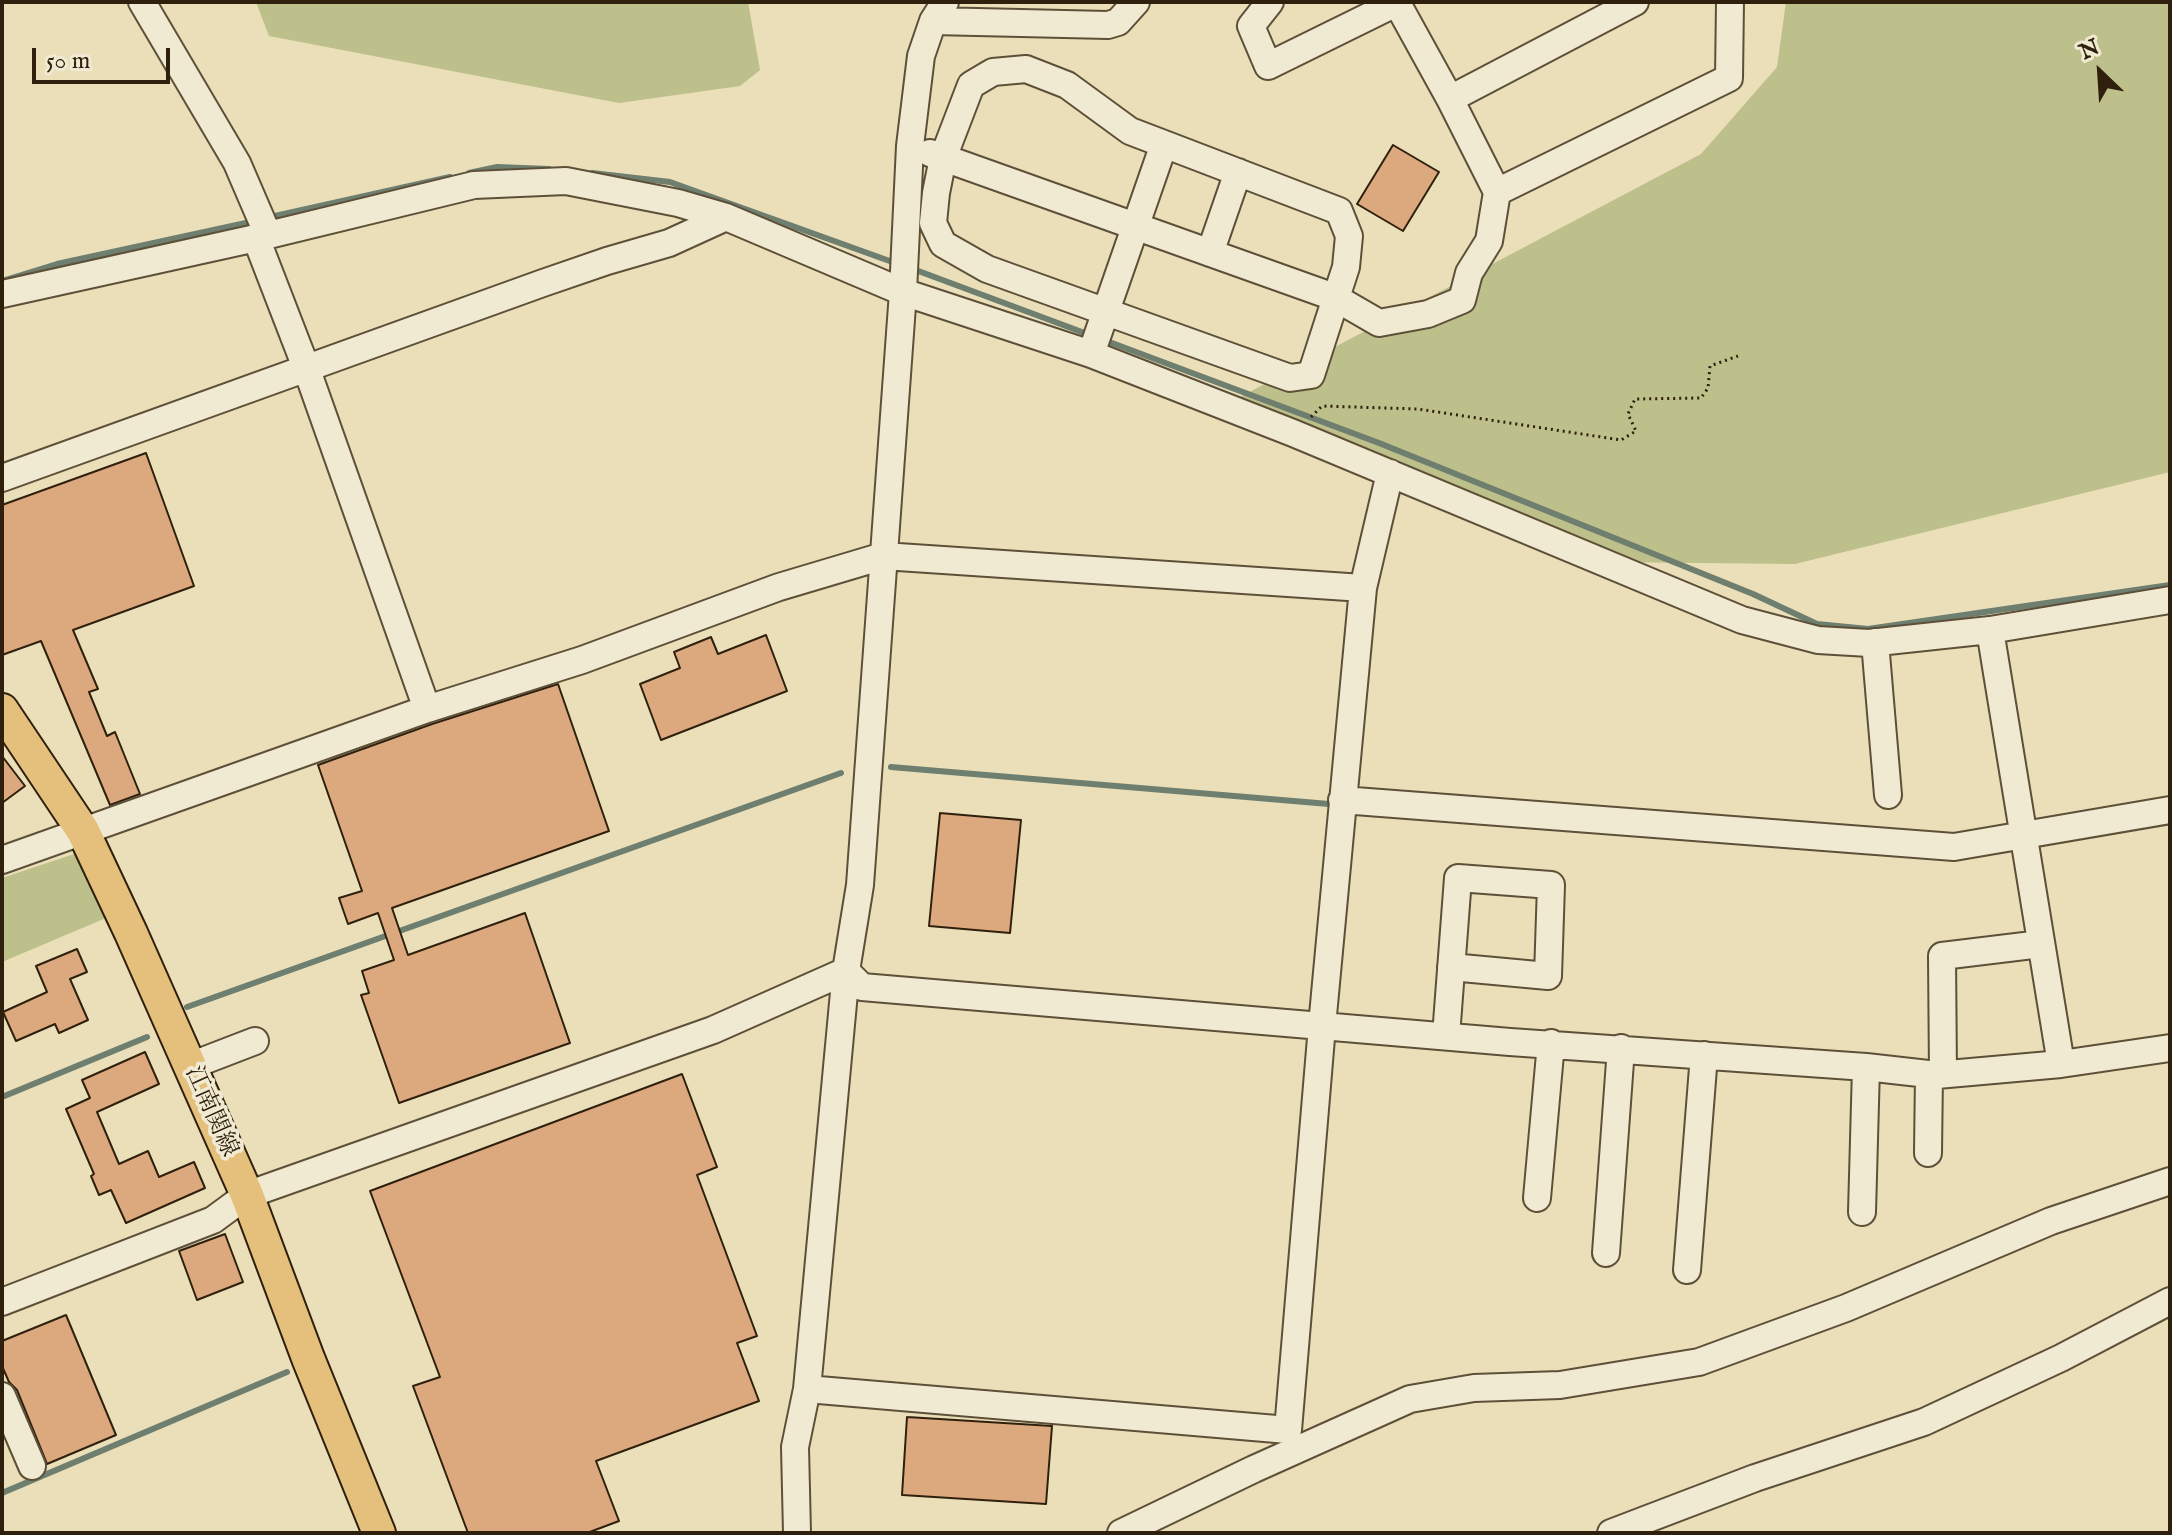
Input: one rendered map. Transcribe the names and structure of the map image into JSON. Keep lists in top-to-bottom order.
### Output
{
  "streets": {
    "main road": ["江南関線"]
  },
  "scale_bar": "50 m",
  "north": "top left"
}
